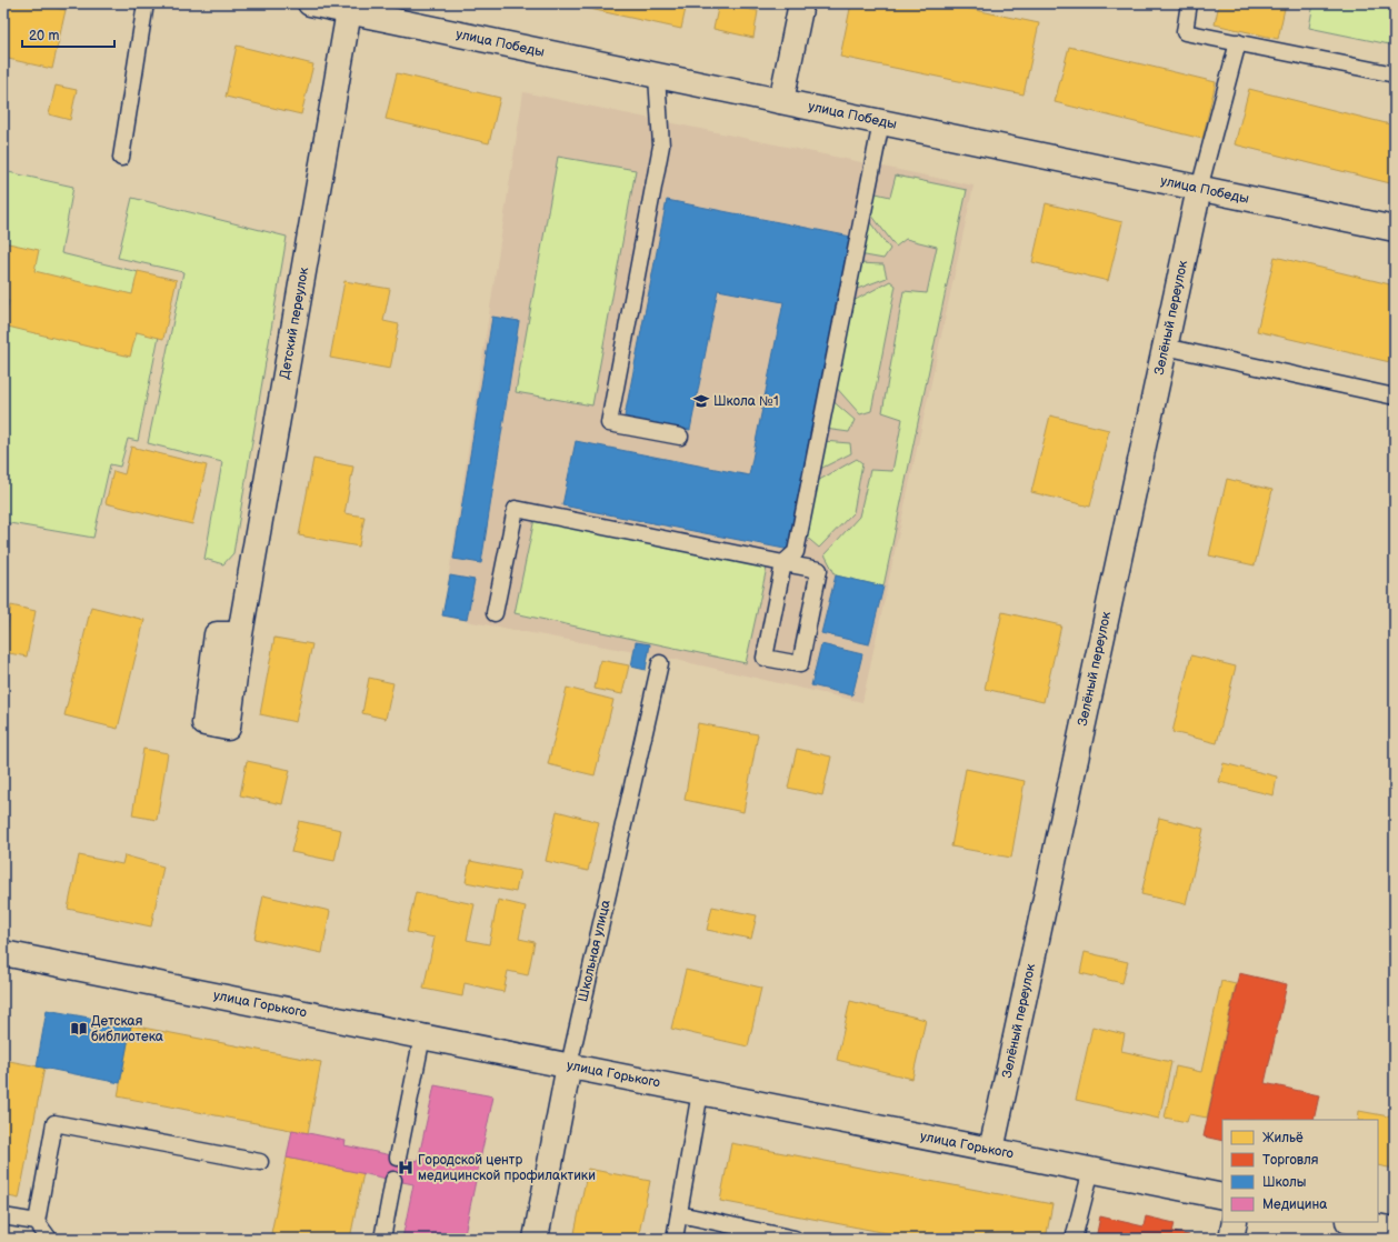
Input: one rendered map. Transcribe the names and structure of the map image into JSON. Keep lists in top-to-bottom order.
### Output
{
  "streets": {
    "street": [
      "улица Победы",
      "Зелёный переулок",
      "Детский переулок",
      "Школьная улица",
      "улица Горького"
    ]
  },
  "crossings": [
    ["улица Победы", "Зелёный переулок"],
    ["улица Победы", "Детский переулок"],
    ["Зелёный переулок", "улица Горького"],
    ["Школьная улица", "улица Горького"]
  ],
  "places": {
    "school or university": ["Школа №1"],
    "library": ["Детская библиотека"],
    "hospital": ["Городской центр медицинской профилактики"]
  },
  "legend": [
    "Жильё",
    "Торговля",
    "Школы",
    "Медицина"
  ],
  "scale_bar": "20 m"
}
